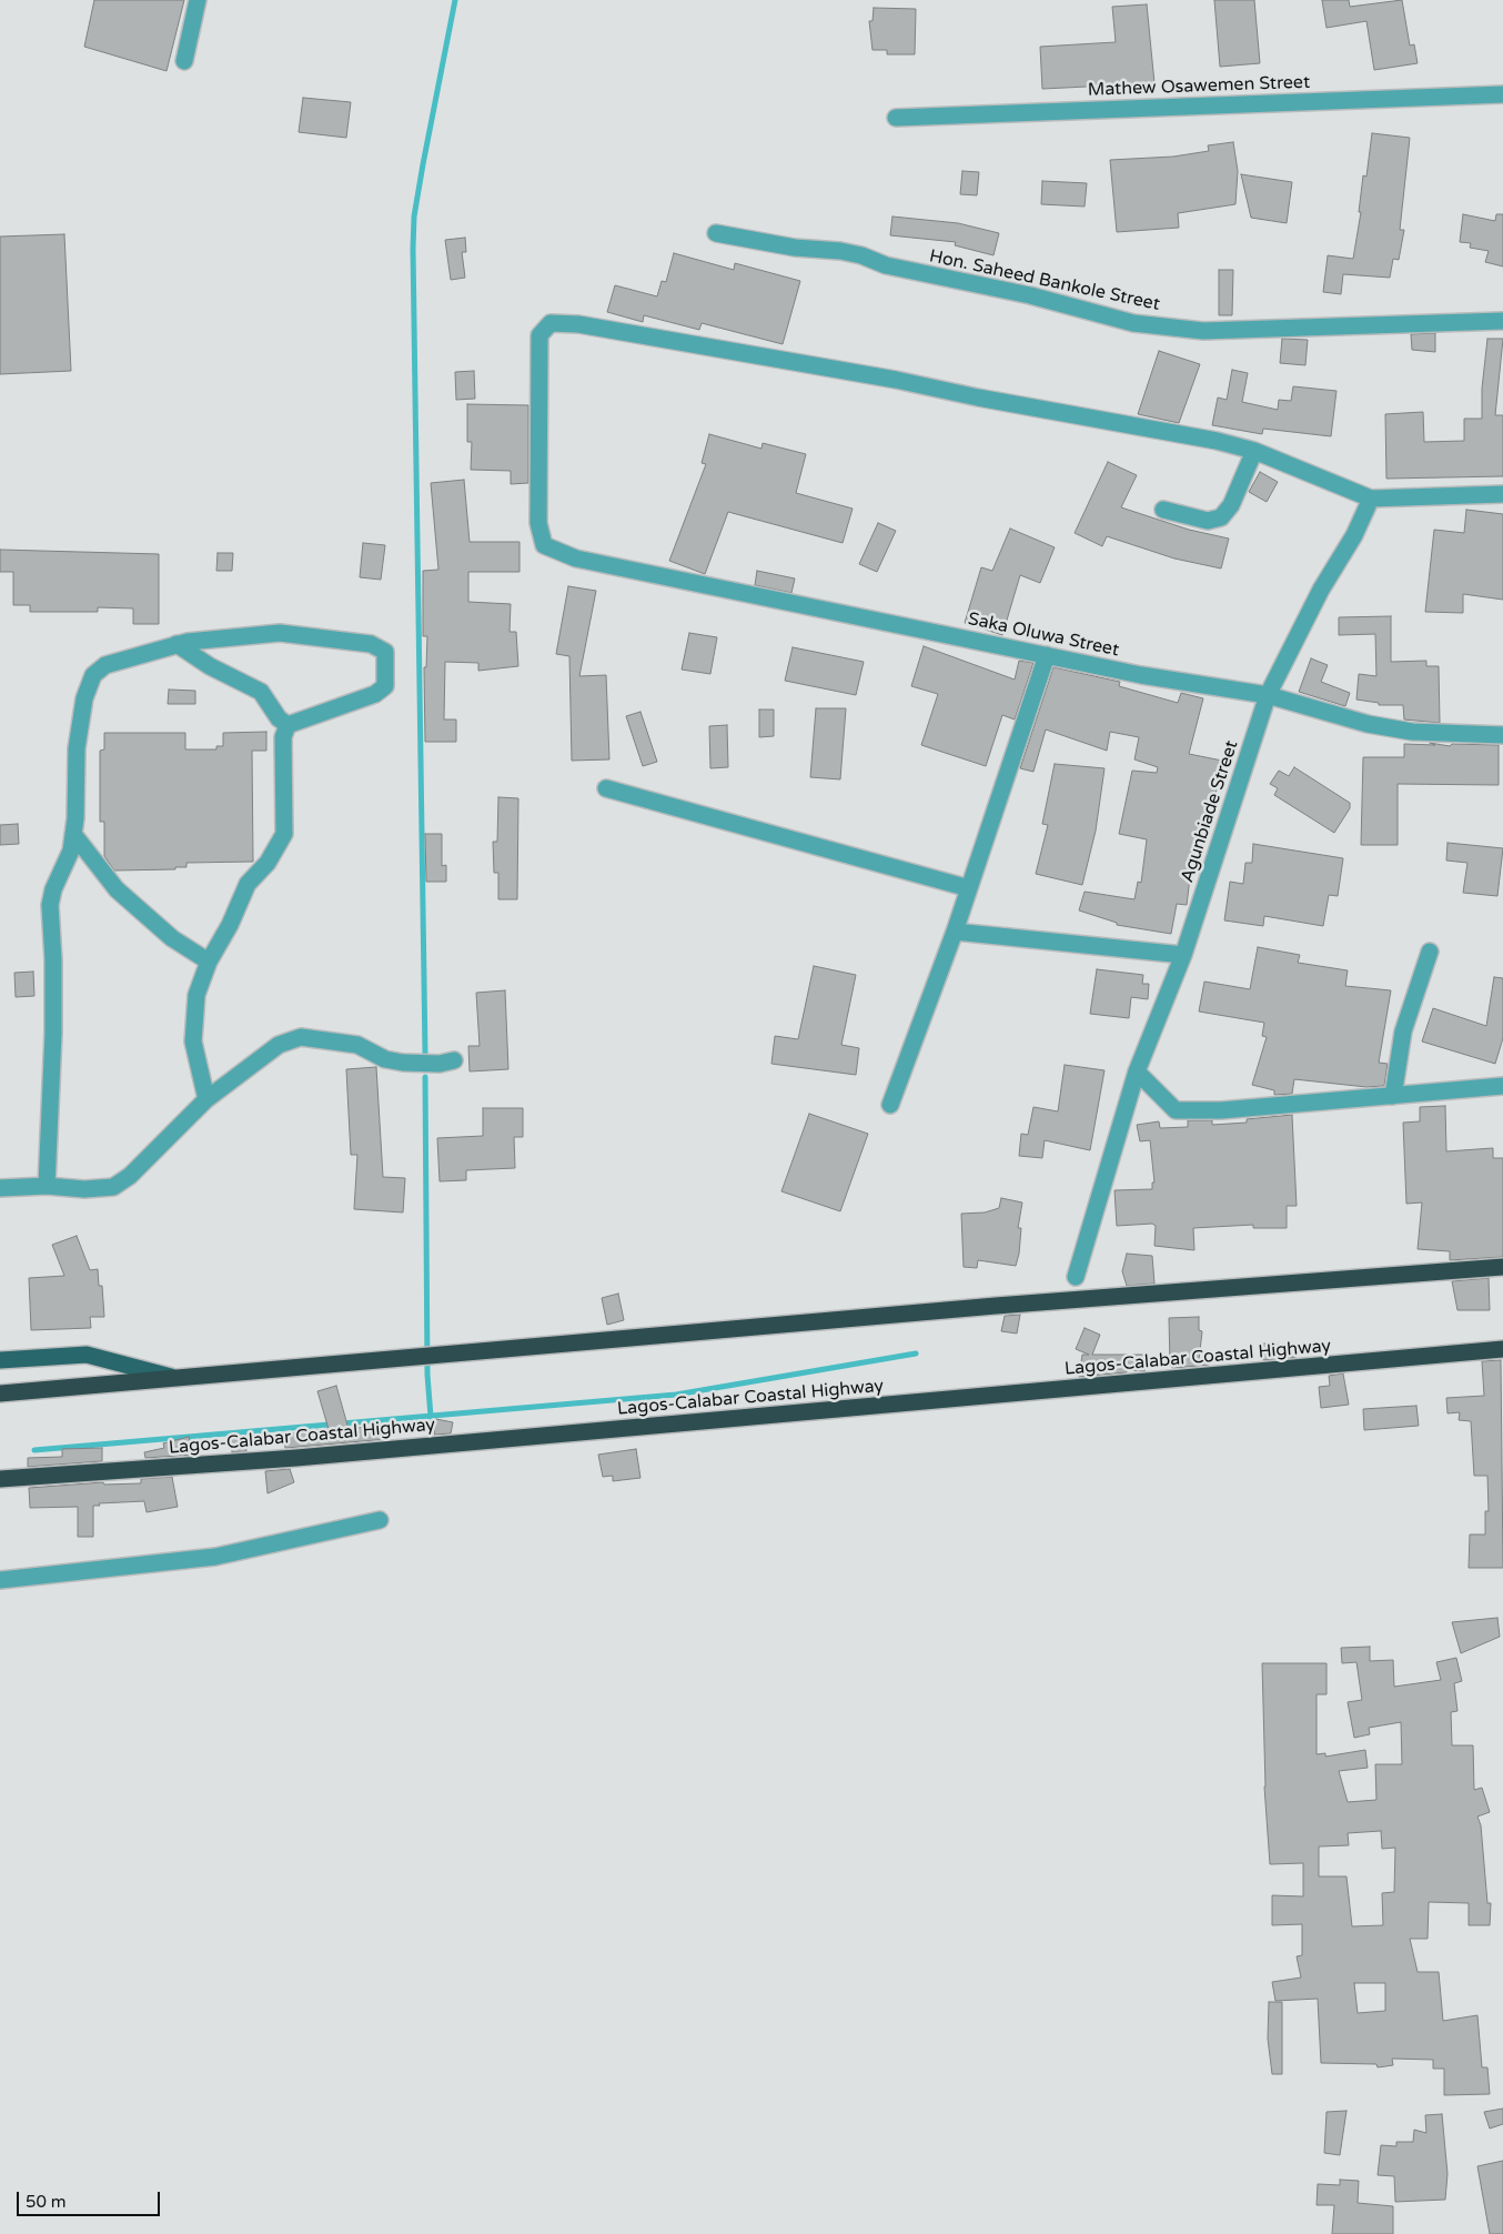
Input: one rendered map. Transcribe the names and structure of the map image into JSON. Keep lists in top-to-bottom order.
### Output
{
  "streets": {
    "highway": ["Lagos-Calabar Coastal Highway"],
    "street": [
      "Mathew Osawemen Street",
      "Hon. Saheed Bankole Street",
      "Saka Oluwa Street",
      "Agunbiade Street"
    ]
  },
  "crossings": [
    ["Saka Oluwa Street", "Agunbiade Street"]
  ],
  "scale_bar": "50 m"
}
